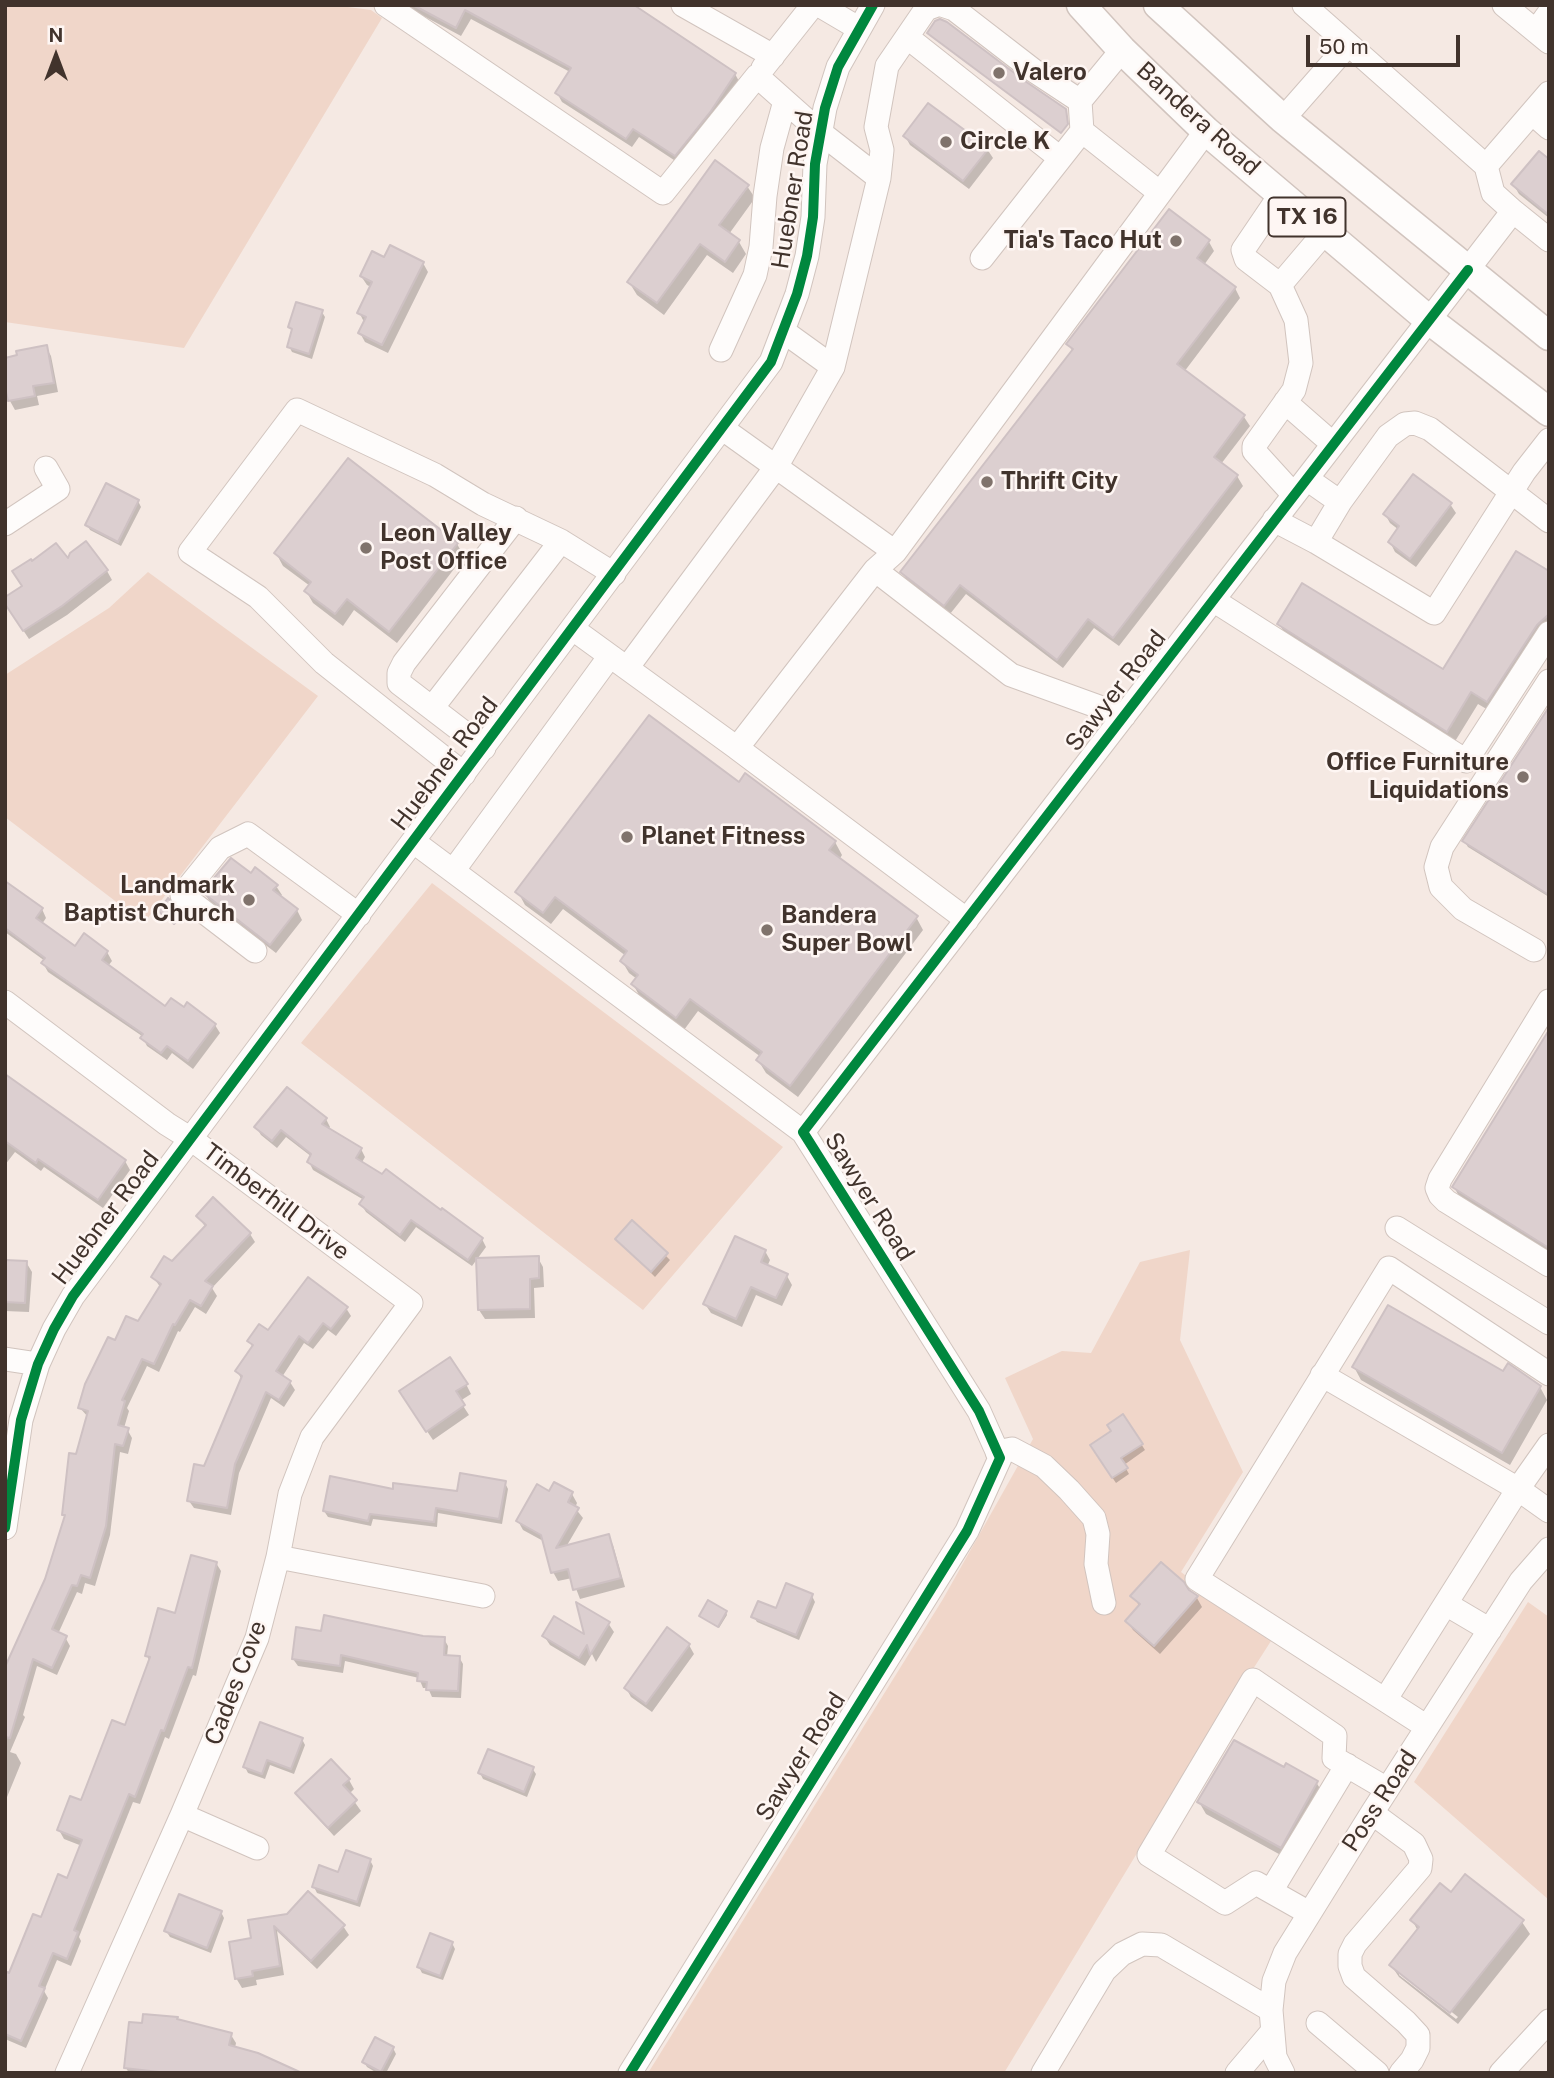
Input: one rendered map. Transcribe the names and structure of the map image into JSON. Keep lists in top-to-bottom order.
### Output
{
  "streets": {
    "main road": ["Bandera Road", "TX 16"],
    "street": [
      "Huebner Road",
      "Sawyer Road",
      "Timberhill Drive",
      "Cades Cove",
      "Poss Road"
    ]
  },
  "crossings": [
    ["Bandera Road", "Sawyer Road"],
    ["Huebner Road", "Timberhill Drive"],
    ["TX 16", "Sawyer Road"],
    ["Timberhill Drive", "Cades Cove"]
  ],
  "places": [
    "Valero",
    "Circle K",
    "Tia's Taco Hut",
    "Thrift City",
    "Leon Valley Post Office",
    "Office Furniture Liquidations",
    "Planet Fitness",
    "Landmark Baptist Church",
    "Bandera Super Bowl"
  ],
  "scale_bar": "50 m",
  "north": "top"
}
